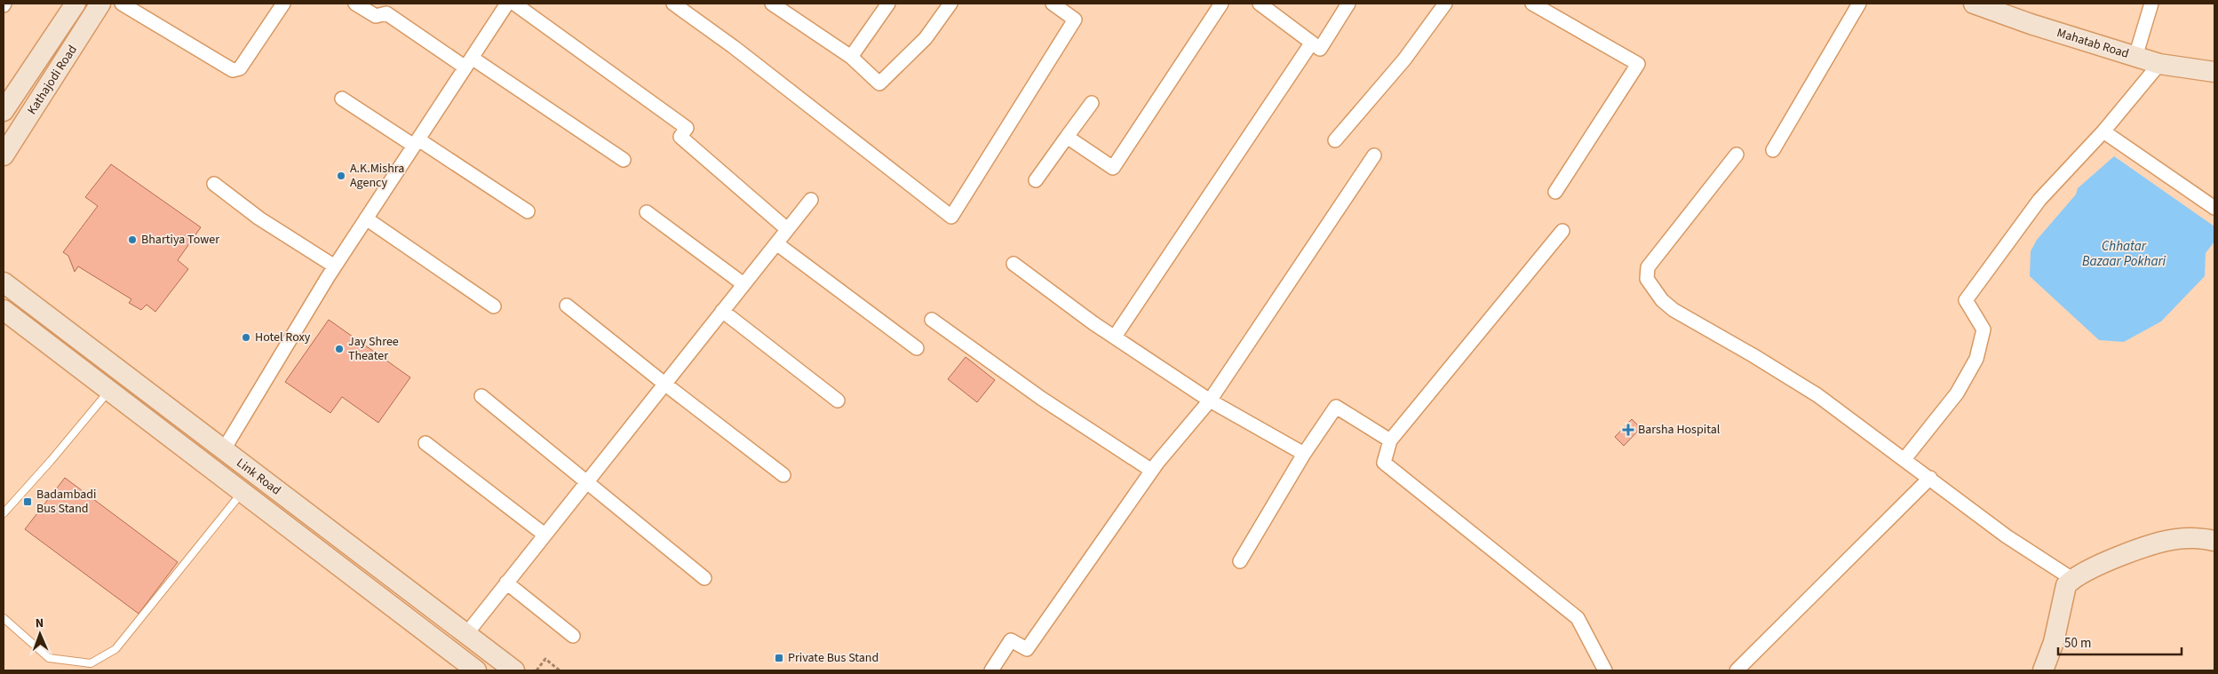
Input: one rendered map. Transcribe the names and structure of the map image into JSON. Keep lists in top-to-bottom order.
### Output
{
  "streets": {
    "main road": ["Mahatab Road", "Kathajodi Road", "Link Road"]
  },
  "water": ["Chhatar Bazaar Pokhari"],
  "places": {
    "other": [
      "A.K.Mishra Agency",
      "Bhartiya Tower",
      "Hotel Roxy",
      "Jay Shree Theater"
    ],
    "health": ["Barsha Hospital"],
    "transit": ["Badambadi Bus Stand", "Private Bus Stand"]
  },
  "scale_bar": "50 m",
  "north": "top"
}
